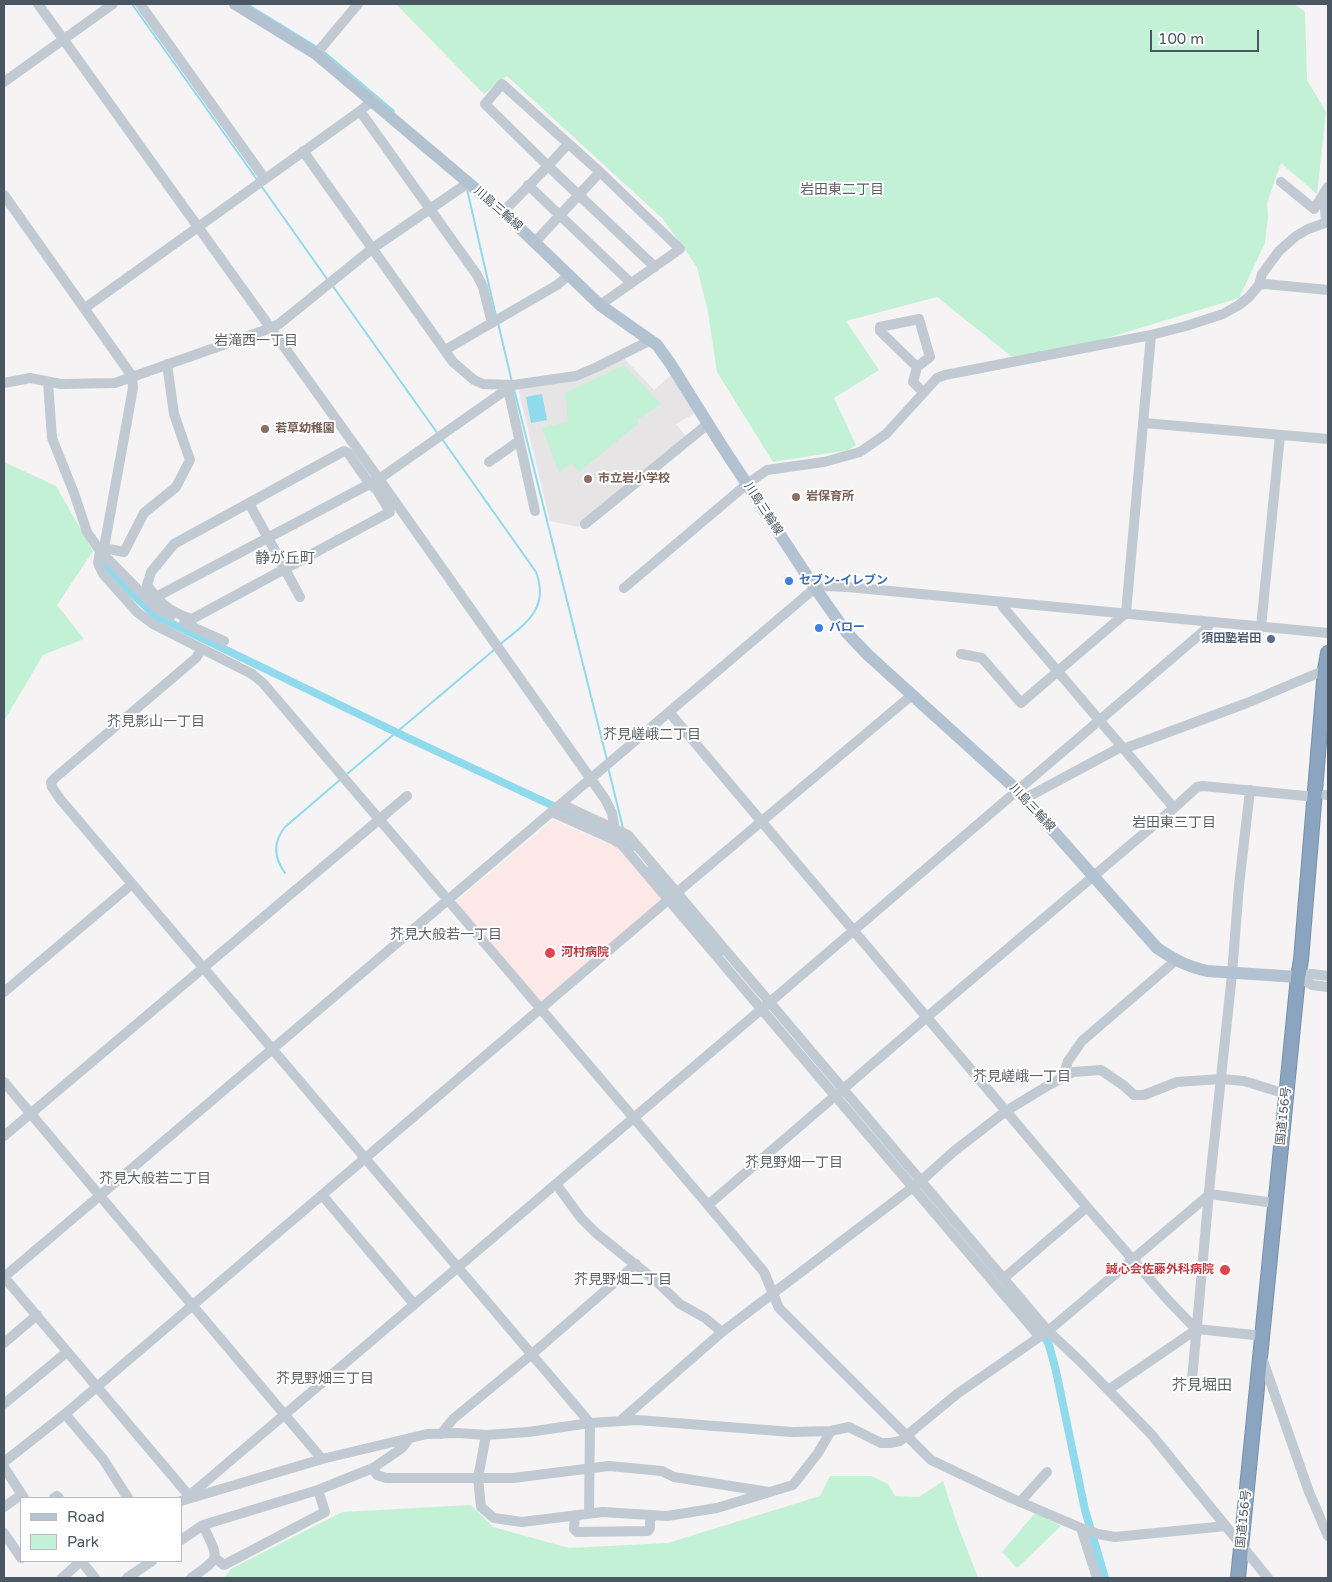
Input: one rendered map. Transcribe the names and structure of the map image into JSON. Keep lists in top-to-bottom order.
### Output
{
  "streets": {
    "highway": ["国道156号"],
    "main road": ["川島三輪線"]
  },
  "crossings": [
    ["川島三輪線", "国道156号"]
  ],
  "districts": [
    "岩田東二丁目",
    "岩滝西一丁目",
    "静が丘町",
    "芥見影山一丁目",
    "芥見嵯峨二丁目",
    "岩田東三丁目",
    "芥見大般若一丁目",
    "芥見嵯峨一丁目",
    "芥見野畑一丁目",
    "芥見大般若二丁目",
    "芥見野畑二丁目",
    "芥見野畑三丁目",
    "芥見堀田"
  ],
  "places": [
    "若草幼稚園",
    "市立岩小学校",
    "岩保育所",
    "セブン-イレブン",
    "バロー",
    "須田塾岩田",
    "河村病院",
    "誠心会佐藤外科病院"
  ],
  "legend": ["Road", "Park"],
  "scale_bar": "100 m"
}
